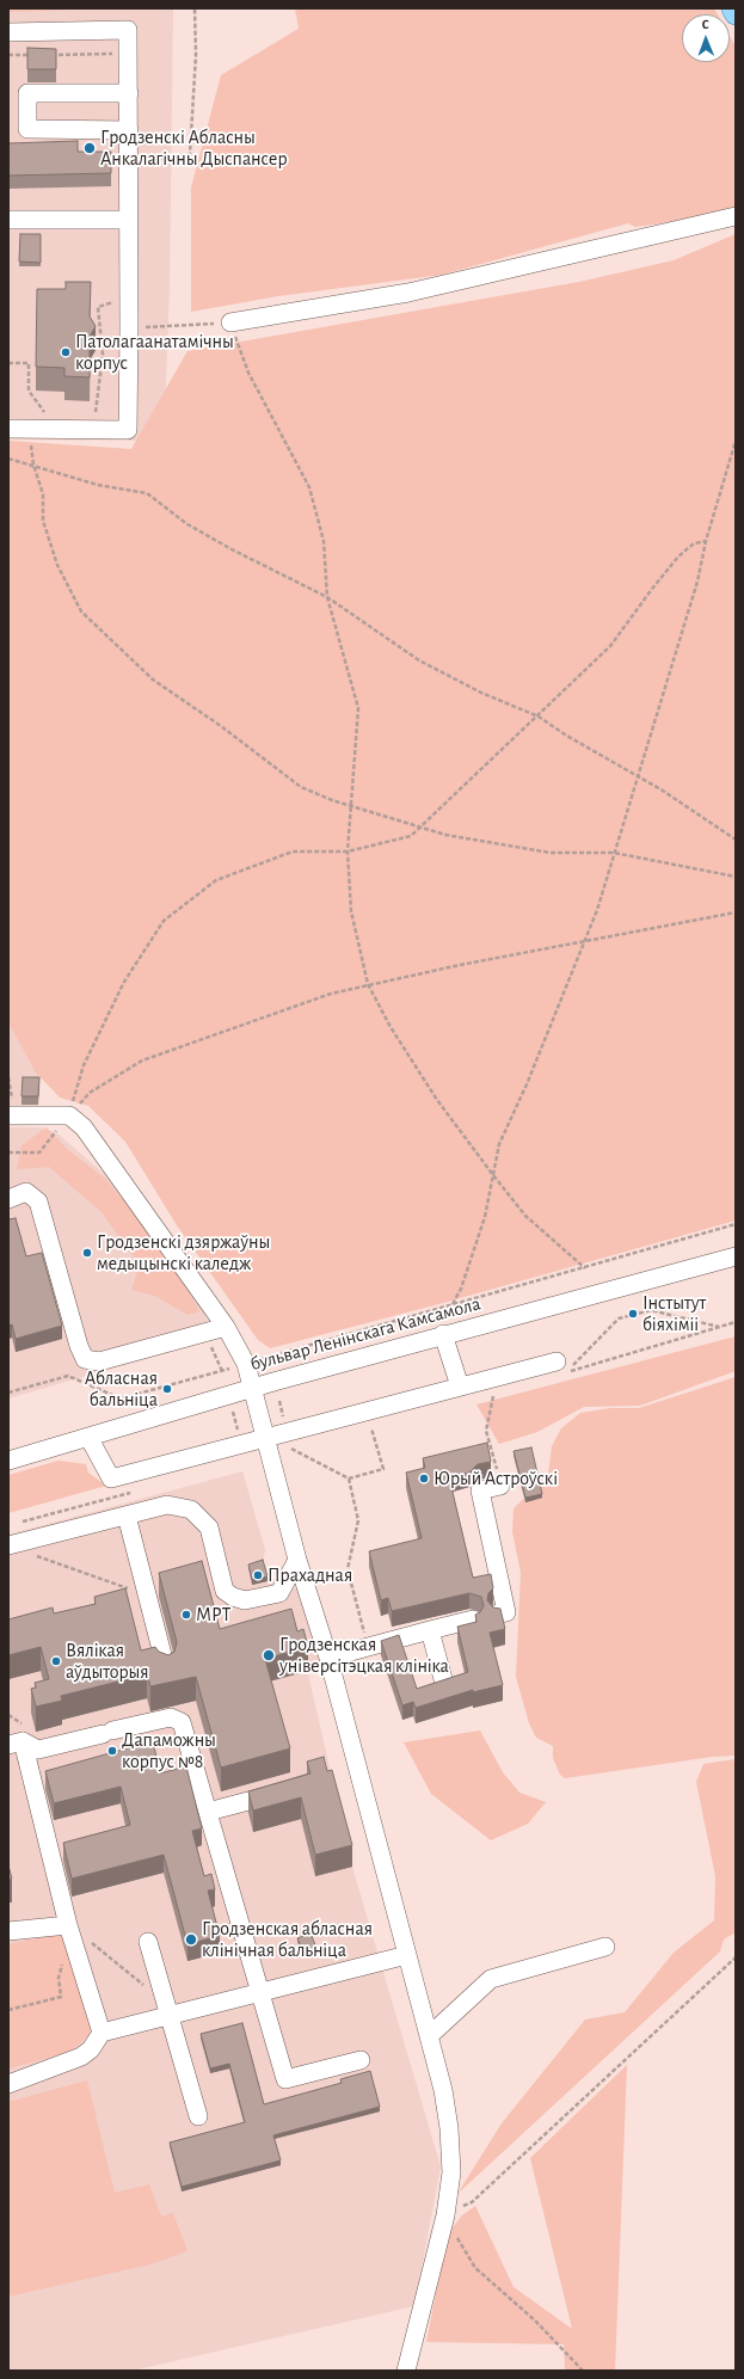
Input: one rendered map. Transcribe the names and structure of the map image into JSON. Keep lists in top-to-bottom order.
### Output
{
  "streets": {
    "street": ["бульвар Ленінскага Камсамола"]
  },
  "places": [
    "Гродзенскі Абласны Анкалагічны Дыспансер",
    "Патолагаанатамічны корпус",
    "Гродзенскі дзяржаўны медыцынскі каледж",
    "Інстытут біяхіміі",
    "Абласная бальніца",
    "Юрый Астроўскі",
    "Прахадная",
    "МРТ",
    "Гродзенская універсітэцкая клініка",
    "Вялікая аўдыторыя",
    "Дапаможны корпус №8",
    "Гродзенская абласная клінічная бальніца"
  ],
  "north": "top"
}
